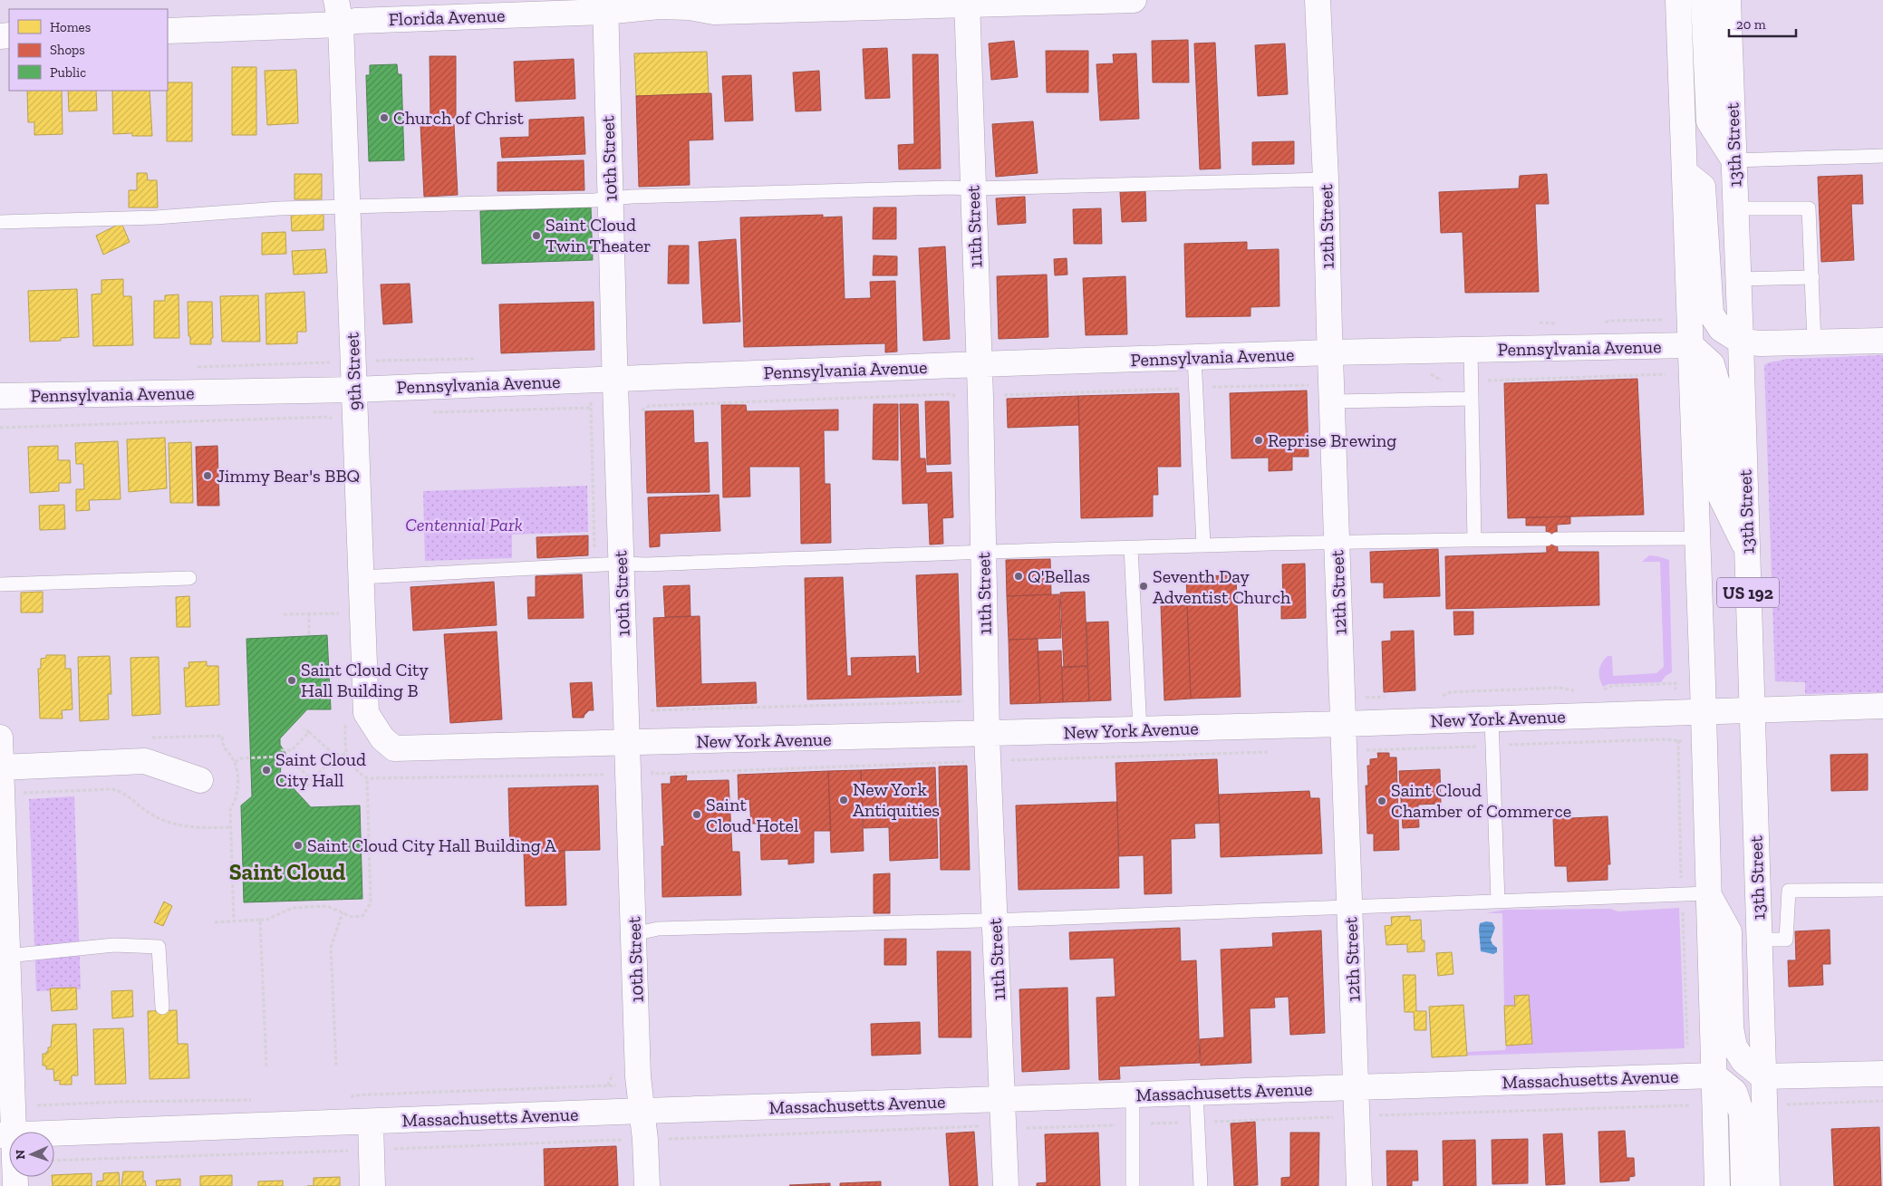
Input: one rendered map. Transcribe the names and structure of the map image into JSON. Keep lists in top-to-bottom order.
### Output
{
  "streets": {
    "main road": [
      "Florida Avenue",
      "13th Street",
      "10th Street",
      "11th Street",
      "12th Street",
      "Pennsylvania Avenue",
      "9th Street",
      "US 192",
      "New York Avenue",
      "Massachusetts Avenue"
    ]
  },
  "crossings": [
    ["Florida Avenue", "10th Street"],
    ["Florida Avenue", "11th Street"],
    ["Florida Avenue", "9th Street"],
    ["13th Street", "New York Avenue"],
    ["10th Street", "Pennsylvania Avenue"],
    ["10th Street", "New York Avenue"],
    ["10th Street", "Massachusetts Avenue"],
    ["11th Street", "Pennsylvania Avenue"],
    ["11th Street", "New York Avenue"],
    ["11th Street", "Massachusetts Avenue"],
    ["12th Street", "Pennsylvania Avenue"],
    ["12th Street", "New York Avenue"],
    ["12th Street", "Massachusetts Avenue"],
    ["Pennsylvania Avenue", "9th Street"],
    ["Pennsylvania Avenue", "US 192"],
    ["9th Street", "New York Avenue"],
    ["US 192", "New York Avenue"],
    ["US 192", "Massachusetts Avenue"]
  ],
  "districts": ["Saint Cloud"],
  "parks": ["Centennial Park"],
  "places": [
    "Church of Christ",
    "Saint Cloud Twin Theater",
    "Reprise Brewing",
    "Jimmy Bear's BBQ",
    "Q'Bellas",
    "Seventh Day Adventist Church",
    "Saint Cloud City Hall Building B",
    "Saint Cloud City Hall",
    "New York Antiquities",
    "Saint Cloud Chamber of Commerce",
    "Saint Cloud Hotel",
    "Saint Cloud City Hall Building A"
  ],
  "legend": ["Homes", "Shops", "Public"],
  "scale_bar": "20 m",
  "north": "left"
}
